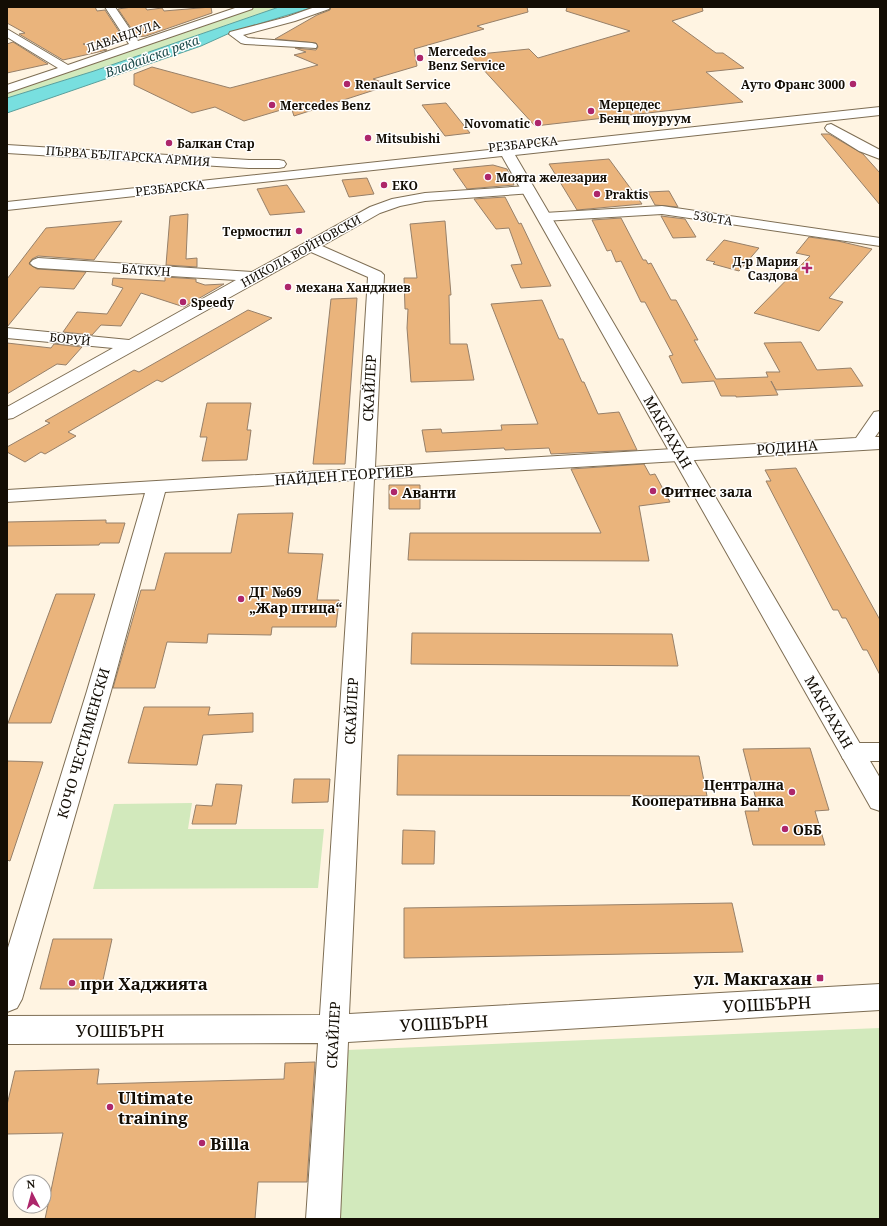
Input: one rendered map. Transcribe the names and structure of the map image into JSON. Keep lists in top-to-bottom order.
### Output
{
  "streets": {
    "street": [
      "ЛАВАНДУЛА",
      "РЕЗБАРСКА",
      "ПЪРВА БЪЛГАРСКА АРМИЯ",
      "530-ТА",
      "НИКОЛА ВОЙНОВСКИ",
      "БАТКУН",
      "БОРУЙ",
      "СКАЙЛЕР",
      "МАКГАХАН",
      "РОДИНА",
      "НАЙДЕН ГЕОРГИЕВ",
      "КОЧО ЧЕСТИМЕНСКИ",
      "УОШБЪРН"
    ]
  },
  "crossings": [
    ["РЕЗБАРСКА", "ПЪРВА БЪЛГАРСКА АРМИЯ"],
    ["РЕЗБАРСКА", "МАКГАХАН"],
    ["530-ТА", "МАКГАХАН"],
    ["НИКОЛА ВОЙНОВСКИ", "БАТКУН"],
    ["НИКОЛА ВОЙНОВСКИ", "БОРУЙ"],
    ["НИКОЛА ВОЙНОВСКИ", "СКАЙЛЕР"],
    ["НИКОЛА ВОЙНОВСКИ", "МАКГАХАН"],
    ["СКАЙЛЕР", "НАЙДЕН ГЕОРГИЕВ"],
    ["СКАЙЛЕР", "УОШБЪРН"],
    ["МАКГАХАН", "РОДИНА"],
    ["МАКГАХАН", "НАЙДЕН ГЕОРГИЕВ"],
    ["РОДИНА", "НАЙДЕН ГЕОРГИЕВ"],
    ["НАЙДЕН ГЕОРГИЕВ", "КОЧО ЧЕСТИМЕНСКИ"]
  ],
  "water": ["Владайска река"],
  "places": {
    "other": [
      "Mercedes Benz Service",
      "Renault Service",
      "Ауто Франс 3000",
      "Mercedes Benz",
      "Мерцедес Бенц шоуруум",
      "Novomatic",
      "Mitsubishi",
      "Балкан Стар",
      "Моята железария",
      "EKO",
      "Praktis",
      "Термостил",
      "механа Ханджиев",
      "Speedy",
      "Фитнес зала",
      "Аванти",
      "ДГ №69 „Жар птица“",
      "Централна Кооперативна Банка",
      "ОББ",
      "при Хаджията",
      "Ultimate training",
      "Billa"
    ],
    "health": ["Д-р Мария Саздова"],
    "transit": ["ул. Макгахан"]
  },
  "north": "top"
}
